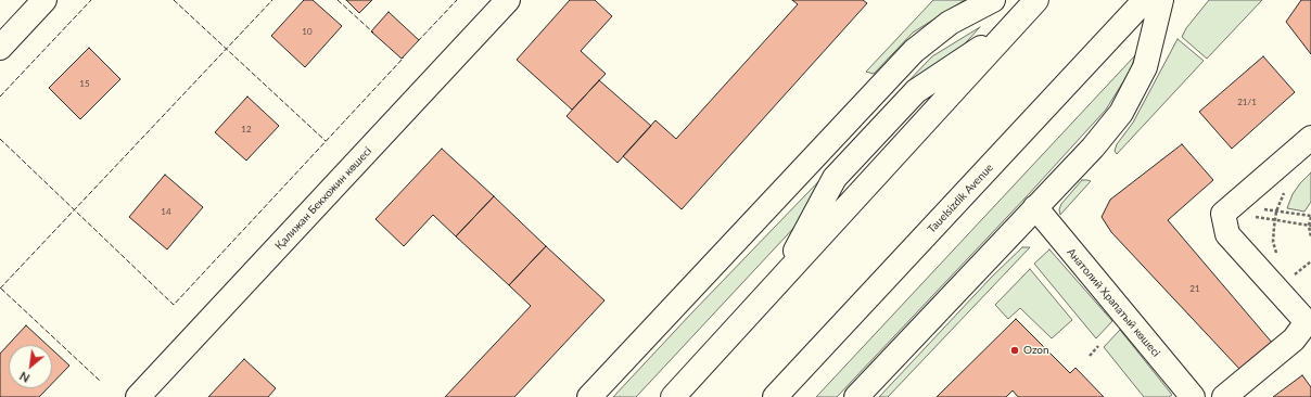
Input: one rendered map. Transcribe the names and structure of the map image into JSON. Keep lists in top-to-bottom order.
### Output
{
  "streets": {
    "main road": ["Қалижан Бекхожин көшесі", "Tauelsizdik Avenue", "Анатолий Храпатый көшесі"]
  },
  "places": ["Ozon"],
  "house_numbers": [
    "10",
    "15",
    "21/1",
    "12",
    "14",
    "21"
  ],
  "north": "bottom left"
}
